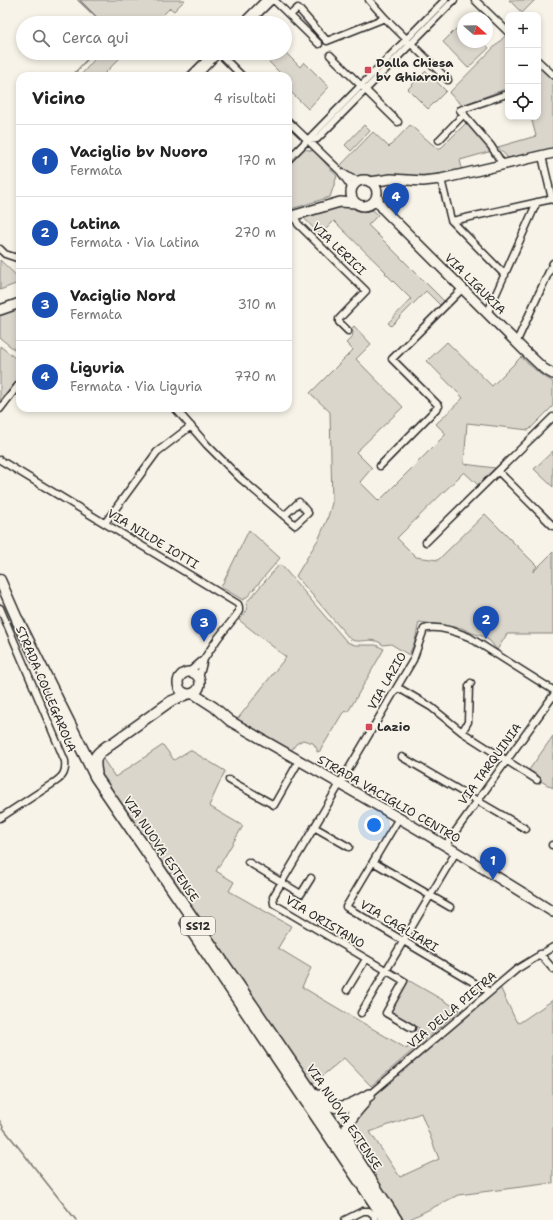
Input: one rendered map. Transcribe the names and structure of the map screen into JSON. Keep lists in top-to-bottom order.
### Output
{
  "streets": {
    "highway": ["VIA NUOVA ESTENSE", "SS12"],
    "street": [
      "VIA LERICI",
      "VIA LIGURIA",
      "VIA NILDE IOTTI",
      "VIA LAZIO",
      "STRADA COLLEGAROLA",
      "VIA TARQUINIA",
      "STRADA VACIGLIO CENTRO",
      "VIA ORISTANO",
      "VIA CAGLIARI",
      "VIA DELLA PIETRA"
    ]
  },
  "crossings": [
    ["VIA NILDE IOTTI", "STRADA VACIGLIO CENTRO"],
    ["VIA LAZIO", "STRADA VACIGLIO CENTRO"],
    ["VIA LAZIO", "VIA ORISTANO"],
    ["VIA TARQUINIA", "STRADA VACIGLIO CENTRO"],
    ["STRADA VACIGLIO CENTRO", "VIA ORISTANO"],
    ["STRADA VACIGLIO CENTRO", "VIA CAGLIARI"],
    ["VIA CAGLIARI", "VIA DELLA PIETRA"]
  ],
  "places": {
    "transit": ["Dalla Chiesa bv Ghiaroni", "Lazio"]
  },
  "north": "right",
  "page": {
    "map_buttons": ["+", "−"],
    "search": "Cerca qui",
    "heading": ["Vicino", "4 risultati"],
    "list": [
      {
        "mark": "1",
        "name": "Vaciglio bv Nuoro",
        "note": "Fermata",
        "value": "170 m"
      },
      {
        "mark": "2",
        "name": "Latina",
        "note": "Fermata · Via Latina",
        "value": "270 m"
      },
      {
        "mark": "3",
        "name": "Vaciglio Nord",
        "note": "Fermata",
        "value": "310 m"
      },
      {
        "mark": "4",
        "name": "Liguria",
        "note": "Fermata · Via Liguria",
        "value": "770 m"
      }
    ],
    "pins": [
      "4",
      "2",
      "3",
      "1"
    ]
  }
}
